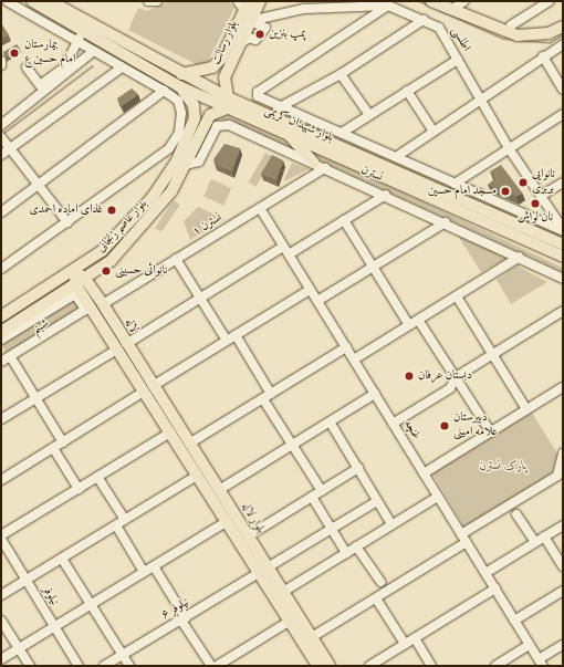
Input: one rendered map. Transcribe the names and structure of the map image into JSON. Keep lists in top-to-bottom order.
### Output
{
  "streets": {
    "main road": [
      "بلوار رسالت",
      "بلوار شهیدان کریمی",
      "بلوار عاصم زنجانی",
      "لاله",
      "بلوار لاله"
    ],
    "street": [
      "اطلسی",
      "نسترن",
      "نسترن ۱",
      "شبنم",
      "غنچه",
      "نیلوفر",
      "نیلوفر ۶"
    ]
  },
  "crossings": [
    ["اطلسی", "بلوار رسالت"],
    ["بلوار رسالت", "بلوار شهیدان کریمی"],
    ["بلوار شهیدان کریمی", "بلوار عاصم زنجانی"],
    ["نسترن", "نسترن ۱"],
    ["نسترن", "بلوار عاصم زنجانی"],
    ["نسترن ۱", "لاله"],
    ["نسترن ۱", "شبنم"],
    ["نسترن ۱", "غنچه"],
    ["بلوار عاصم زنجانی", "لاله"],
    ["لاله", "شبنم"],
    ["لاله", "بلوار لاله"],
    ["بلوار لاله", "نیلوفر ۶"]
  ],
  "parks": ["پارک نسترن"],
  "places": [
    "پمپ بنزین",
    "بیمارستان امام حسین ع",
    "نانوایی بربری",
    "مسجد امام حسین",
    "نان لواش",
    "غذای اماده احمدی",
    "نانوائی حسینی",
    "دبستان عرفان",
    "دبیرستان علامه امینی"
  ]
}
